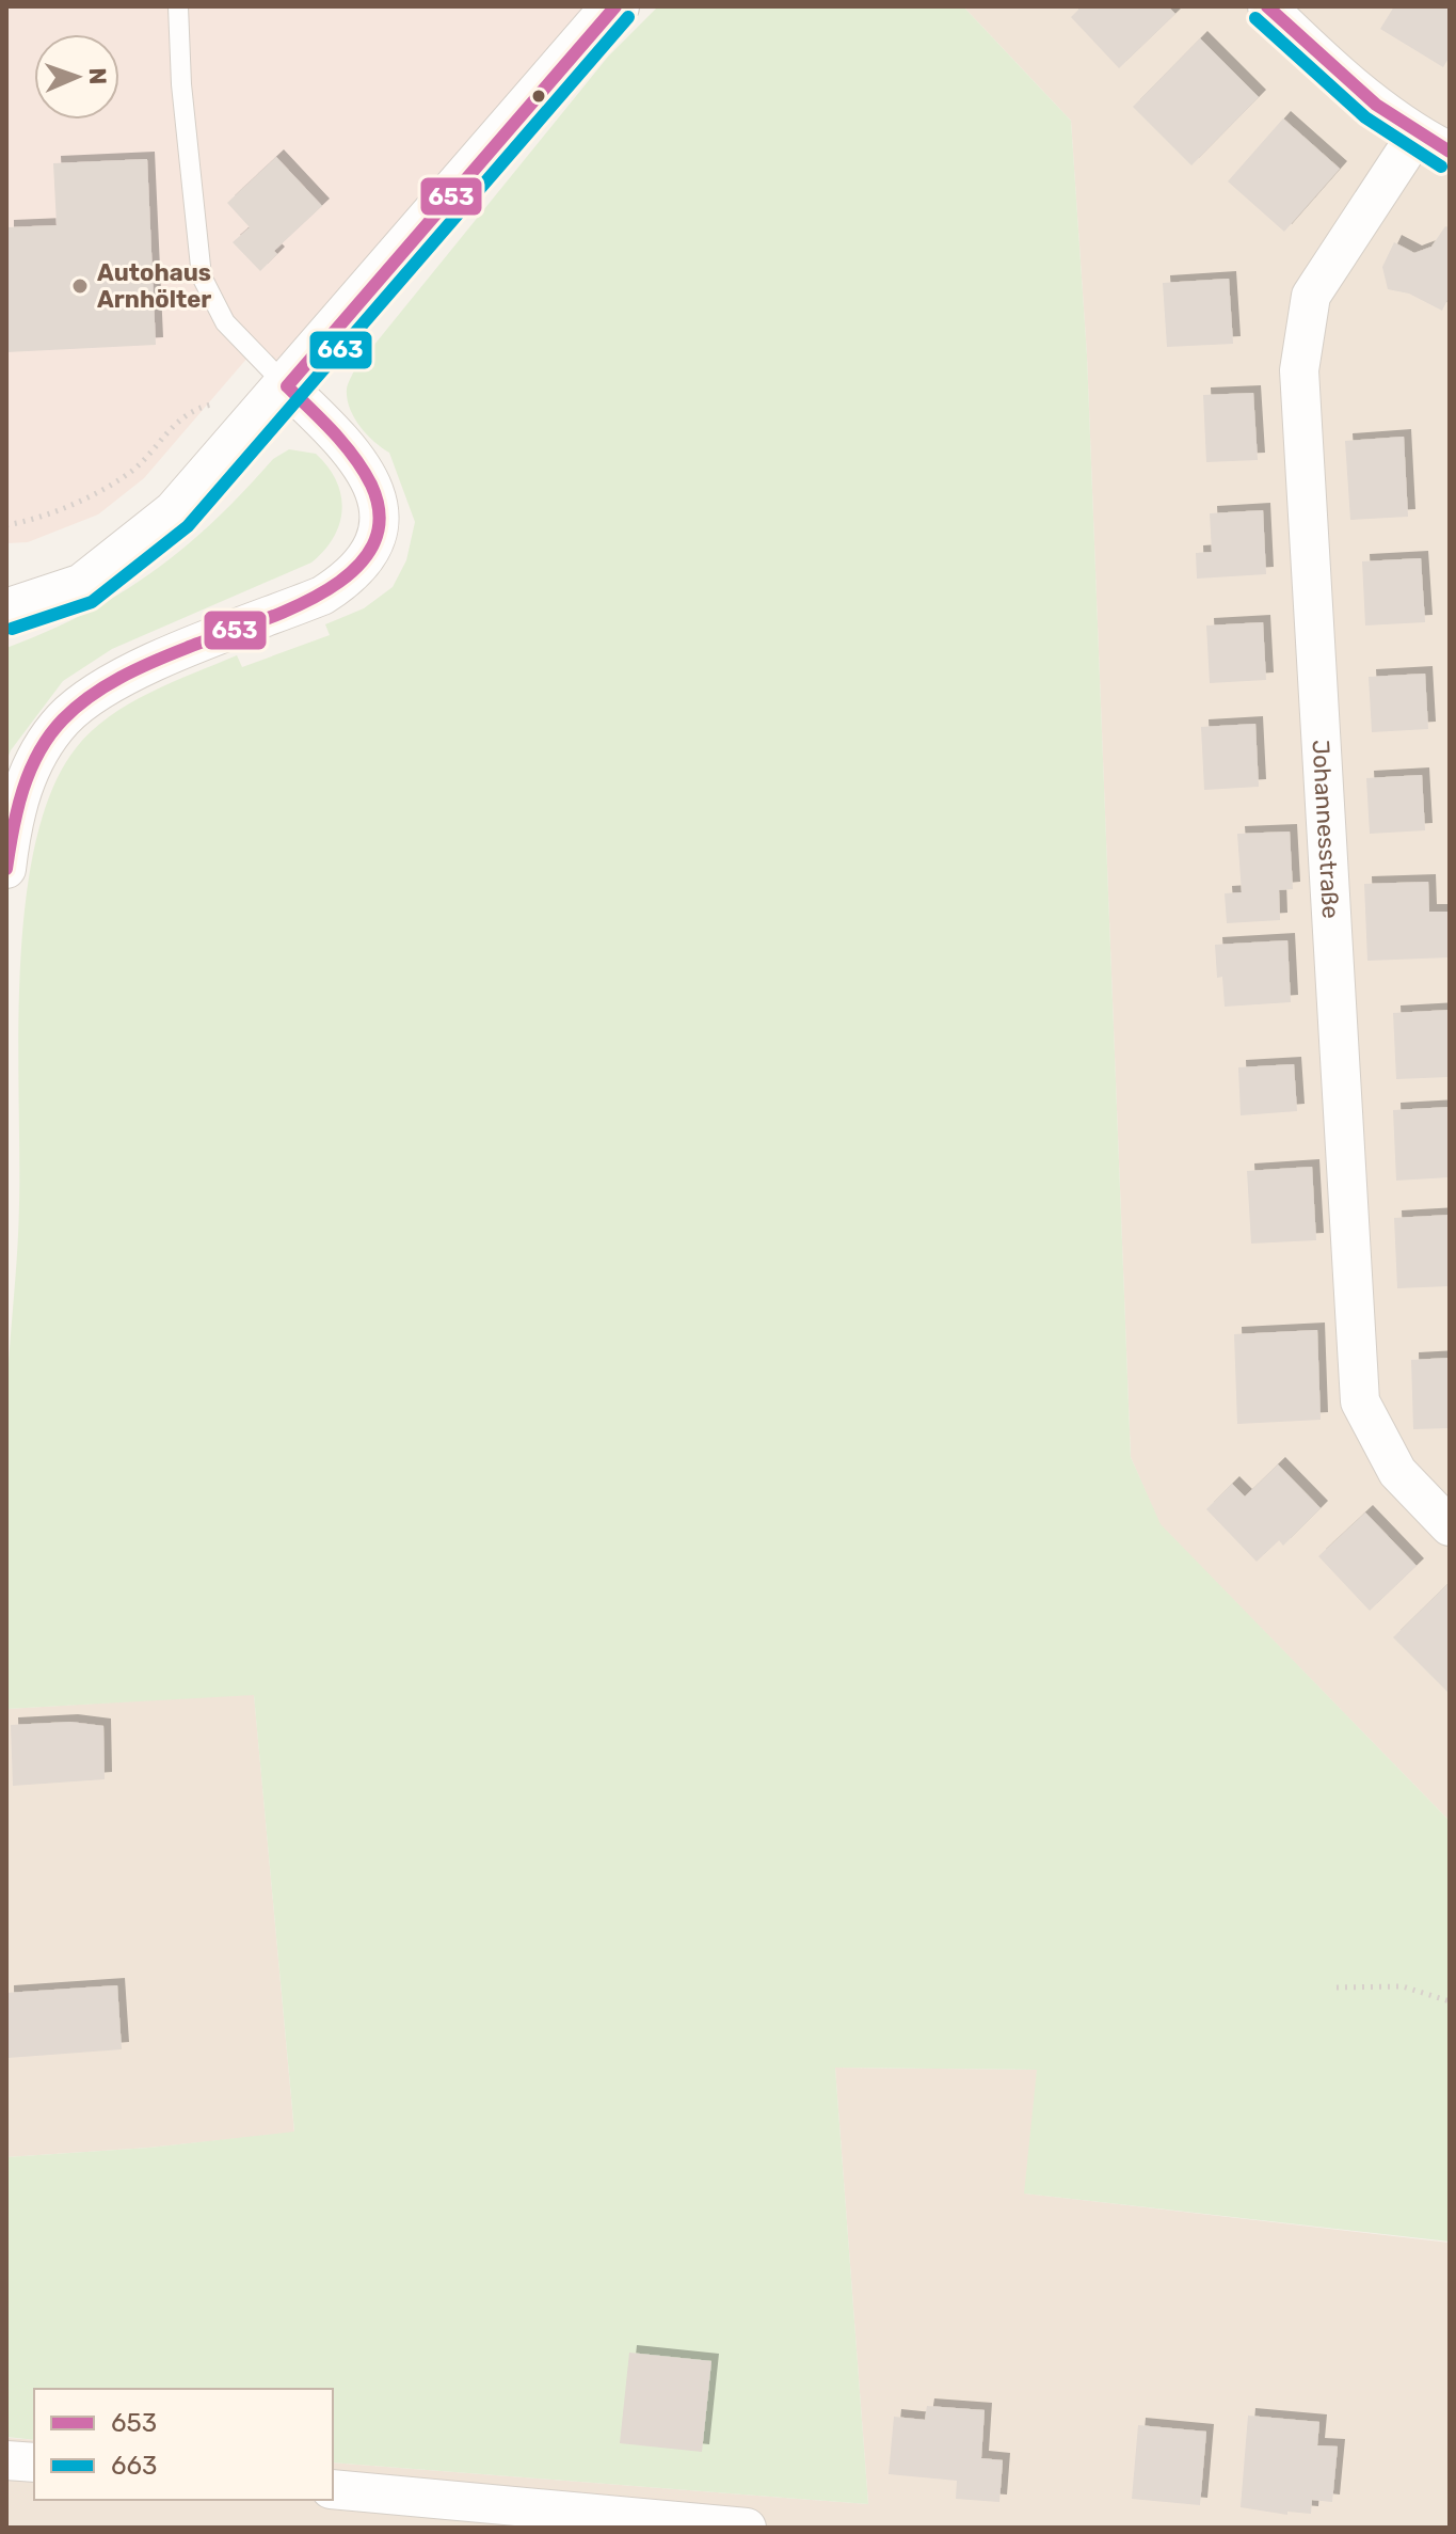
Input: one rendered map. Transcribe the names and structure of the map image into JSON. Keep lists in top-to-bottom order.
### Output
{
  "streets": {
    "street": ["Johannesstraße"]
  },
  "places": ["Autohaus Arnhölter"],
  "lines": ["transit line 653", "transit line 663"],
  "legend": ["653", "663"],
  "north": "right"
}
